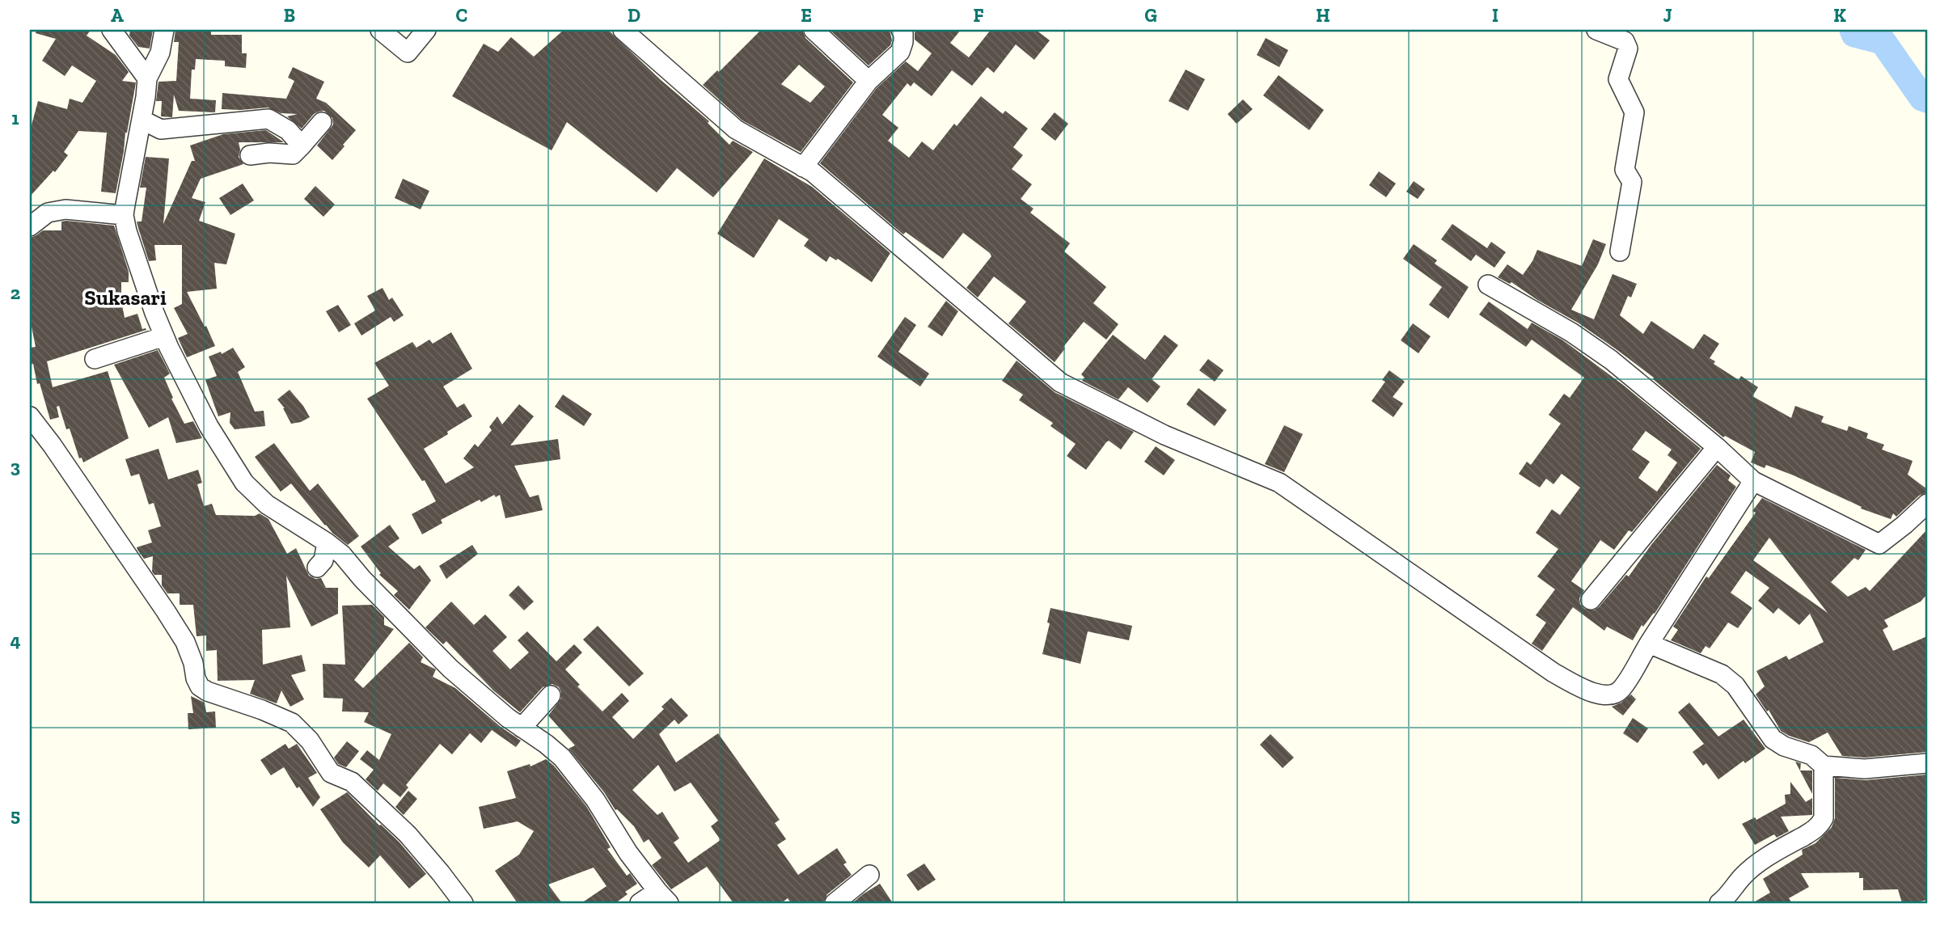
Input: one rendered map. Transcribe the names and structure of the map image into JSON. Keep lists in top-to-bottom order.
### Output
{
  "districts": ["Sukasari"],
  "grid": {
    "columns": [
      "A",
      "B",
      "C",
      "D",
      "E",
      "F",
      "G",
      "H",
      "I",
      "J",
      "K"
    ],
    "rows": [
      "1",
      "2",
      "3",
      "4",
      "5"
    ]
  }
}
